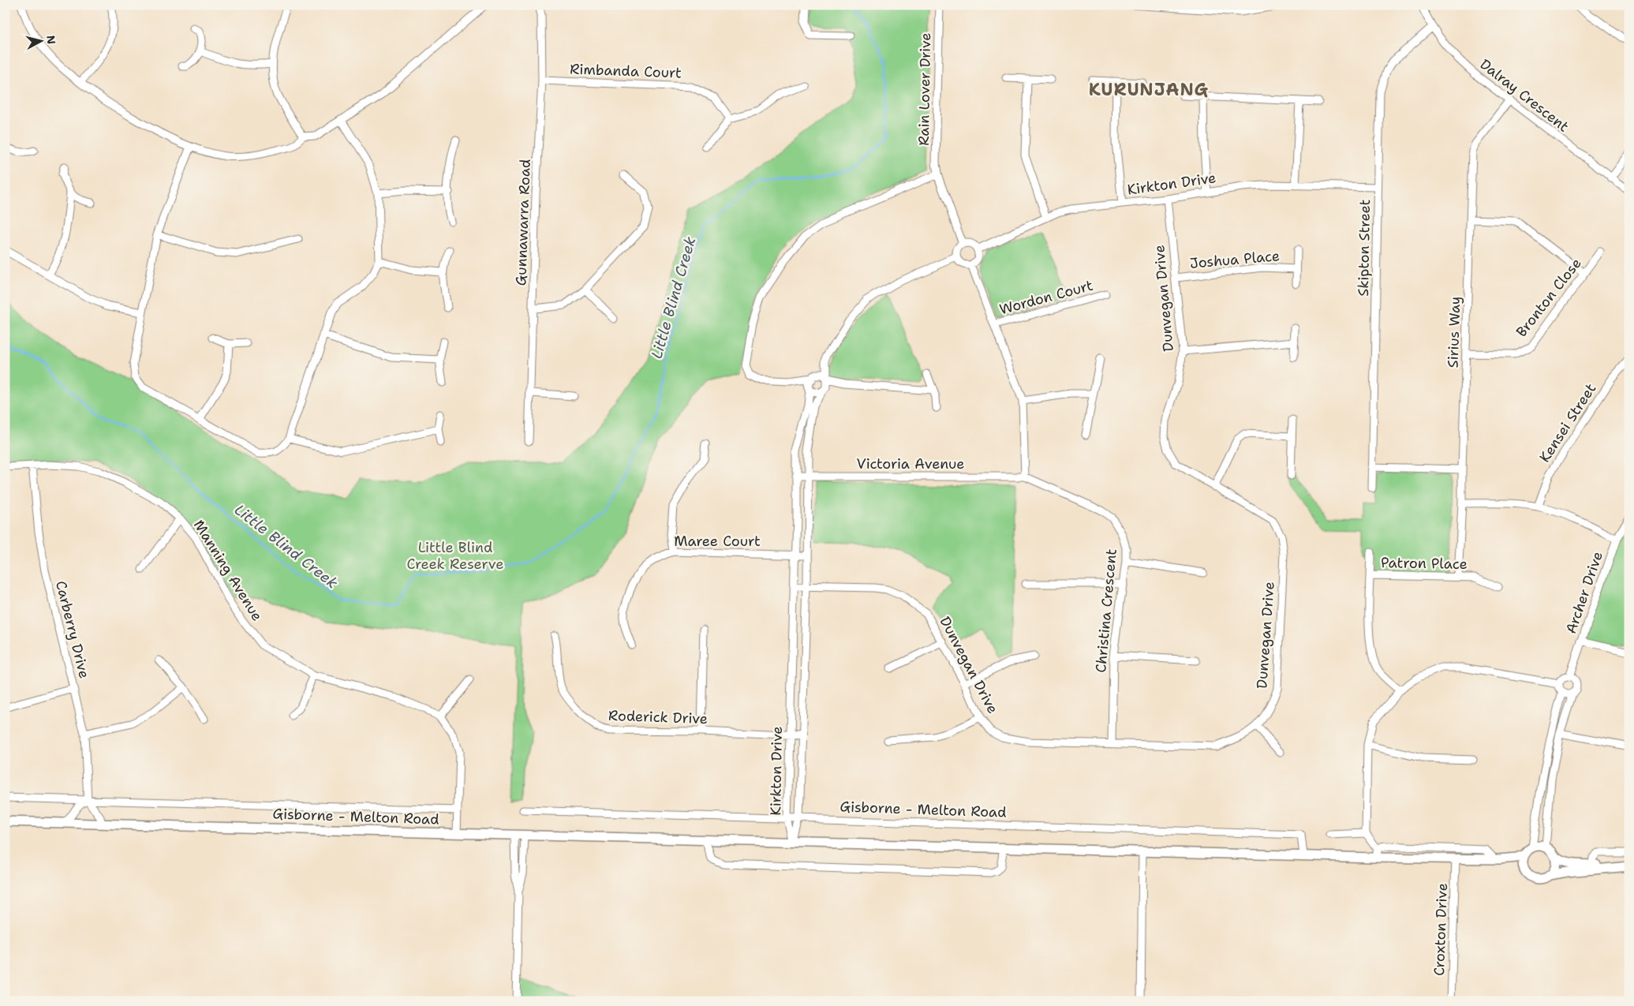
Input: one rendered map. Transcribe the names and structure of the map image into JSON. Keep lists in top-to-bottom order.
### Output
{
  "streets": {
    "main road": ["Gisborne - Melton Road"],
    "street": [
      "Rimbanda Court",
      "Rain Lover Drive",
      "Dalray Crescent",
      "Kirkton Drive",
      "Gunnawarra Road",
      "Skipton Street",
      "Joshua Place",
      "Wordon Court",
      "Bronton Close",
      "Dunvegan Drive",
      "Sirius Way",
      "Kensei Street",
      "Victoria Avenue",
      "Maree Court",
      "Patron Place",
      "Manning Avenue",
      "Archer Drive",
      "Christina Crescent",
      "Carberry Drive",
      "Roderick Drive",
      "Croxton Drive"
    ]
  },
  "crossings": [
    ["Rimbanda Court", "Gunnawarra Road"],
    ["Dalray Crescent", "Skipton Street"],
    ["Dalray Crescent", "Sirius Way"],
    ["Kirkton Drive", "Skipton Street"],
    ["Kirkton Drive", "Dunvegan Drive"],
    ["Kirkton Drive", "Victoria Avenue"],
    ["Kirkton Drive", "Maree Court"],
    ["Kirkton Drive", "Roderick Drive"],
    ["Kirkton Drive", "Gisborne - Melton Road"],
    ["Joshua Place", "Dunvegan Drive"],
    ["Bronton Close", "Sirius Way"],
    ["Dunvegan Drive", "Christina Crescent"],
    ["Sirius Way", "Patron Place"],
    ["Victoria Avenue", "Christina Crescent"],
    ["Manning Avenue", "Carberry Drive"],
    ["Carberry Drive", "Gisborne - Melton Road"],
    ["Gisborne - Melton Road", "Croxton Drive"]
  ],
  "districts": ["KURUNJANG"],
  "water": ["Little Blind Creek"],
  "parks": ["Little Blind Creek Reserve"],
  "north": "right"
}
